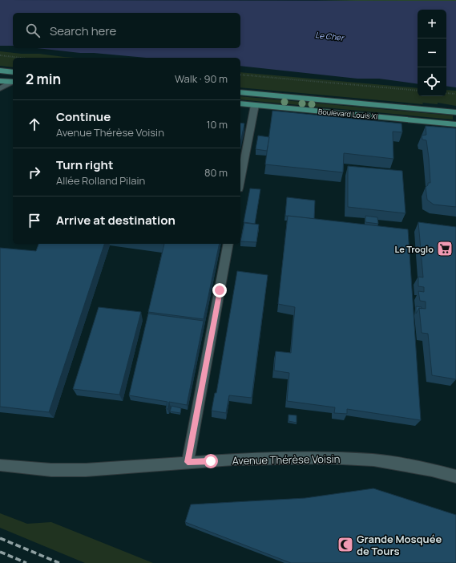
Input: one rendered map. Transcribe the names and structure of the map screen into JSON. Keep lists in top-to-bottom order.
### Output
{
  "streets": {
    "main road": ["Boulevard Louis XI"],
    "street": ["Avenue Thérèse Voisin"]
  },
  "water": ["Le Cher"],
  "places": {
    "supermarket": ["Le Troglo"],
    "mosque": ["Grande Mosquée de Tours"]
  },
  "page": {
    "map_buttons": ["+", "−"],
    "search": "Search here",
    "heading": ["2 min", "Walk · 90 m"],
    "list": [
      ["Continue", "Avenue Thérèse Voisin", "10 m"],
      ["Turn right", "Allée Rolland Pilain", "80 m"],
      "Arrive at destination"
    ]
  }
}
